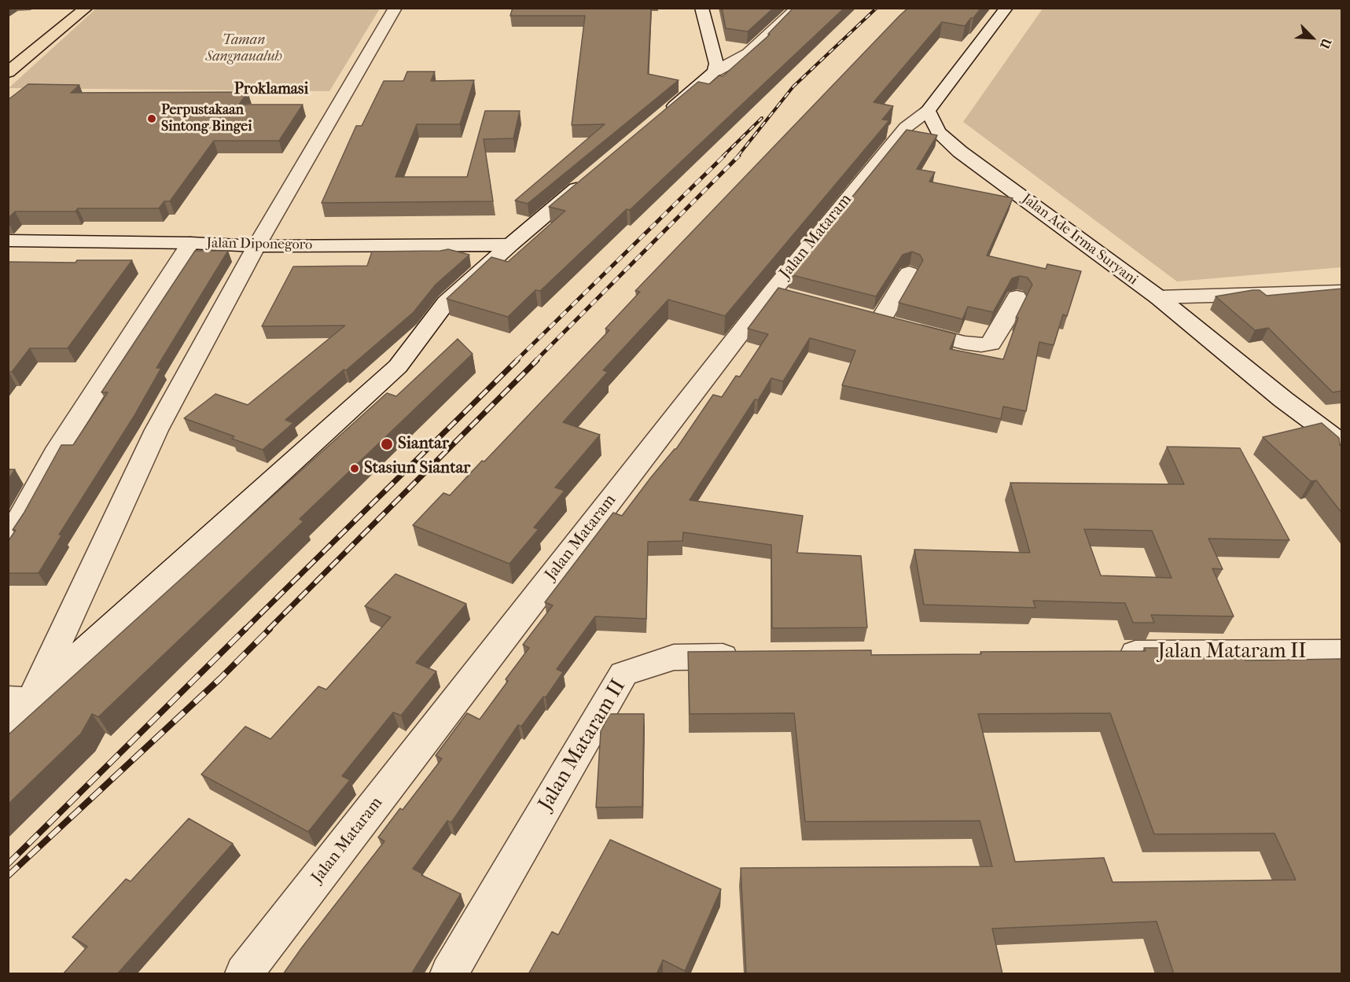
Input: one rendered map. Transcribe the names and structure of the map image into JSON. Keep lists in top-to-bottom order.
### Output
{
  "streets": {
    "street": [
      "Jalan Mataram",
      "Jalan Ade Irma Suryani",
      "Jalan Diponegoro",
      "Jalan Mataram II"
    ]
  },
  "crossings": [
    ["Jalan Mataram", "Jalan Ade Irma Suryani"]
  ],
  "districts": ["Proklamasi"],
  "parks": ["Taman Sangnaualuh"],
  "places": ["Perpustakaan Sintong Bingei", "Siantar", "Stasiun Siantar"],
  "north": "bottom right"
}
